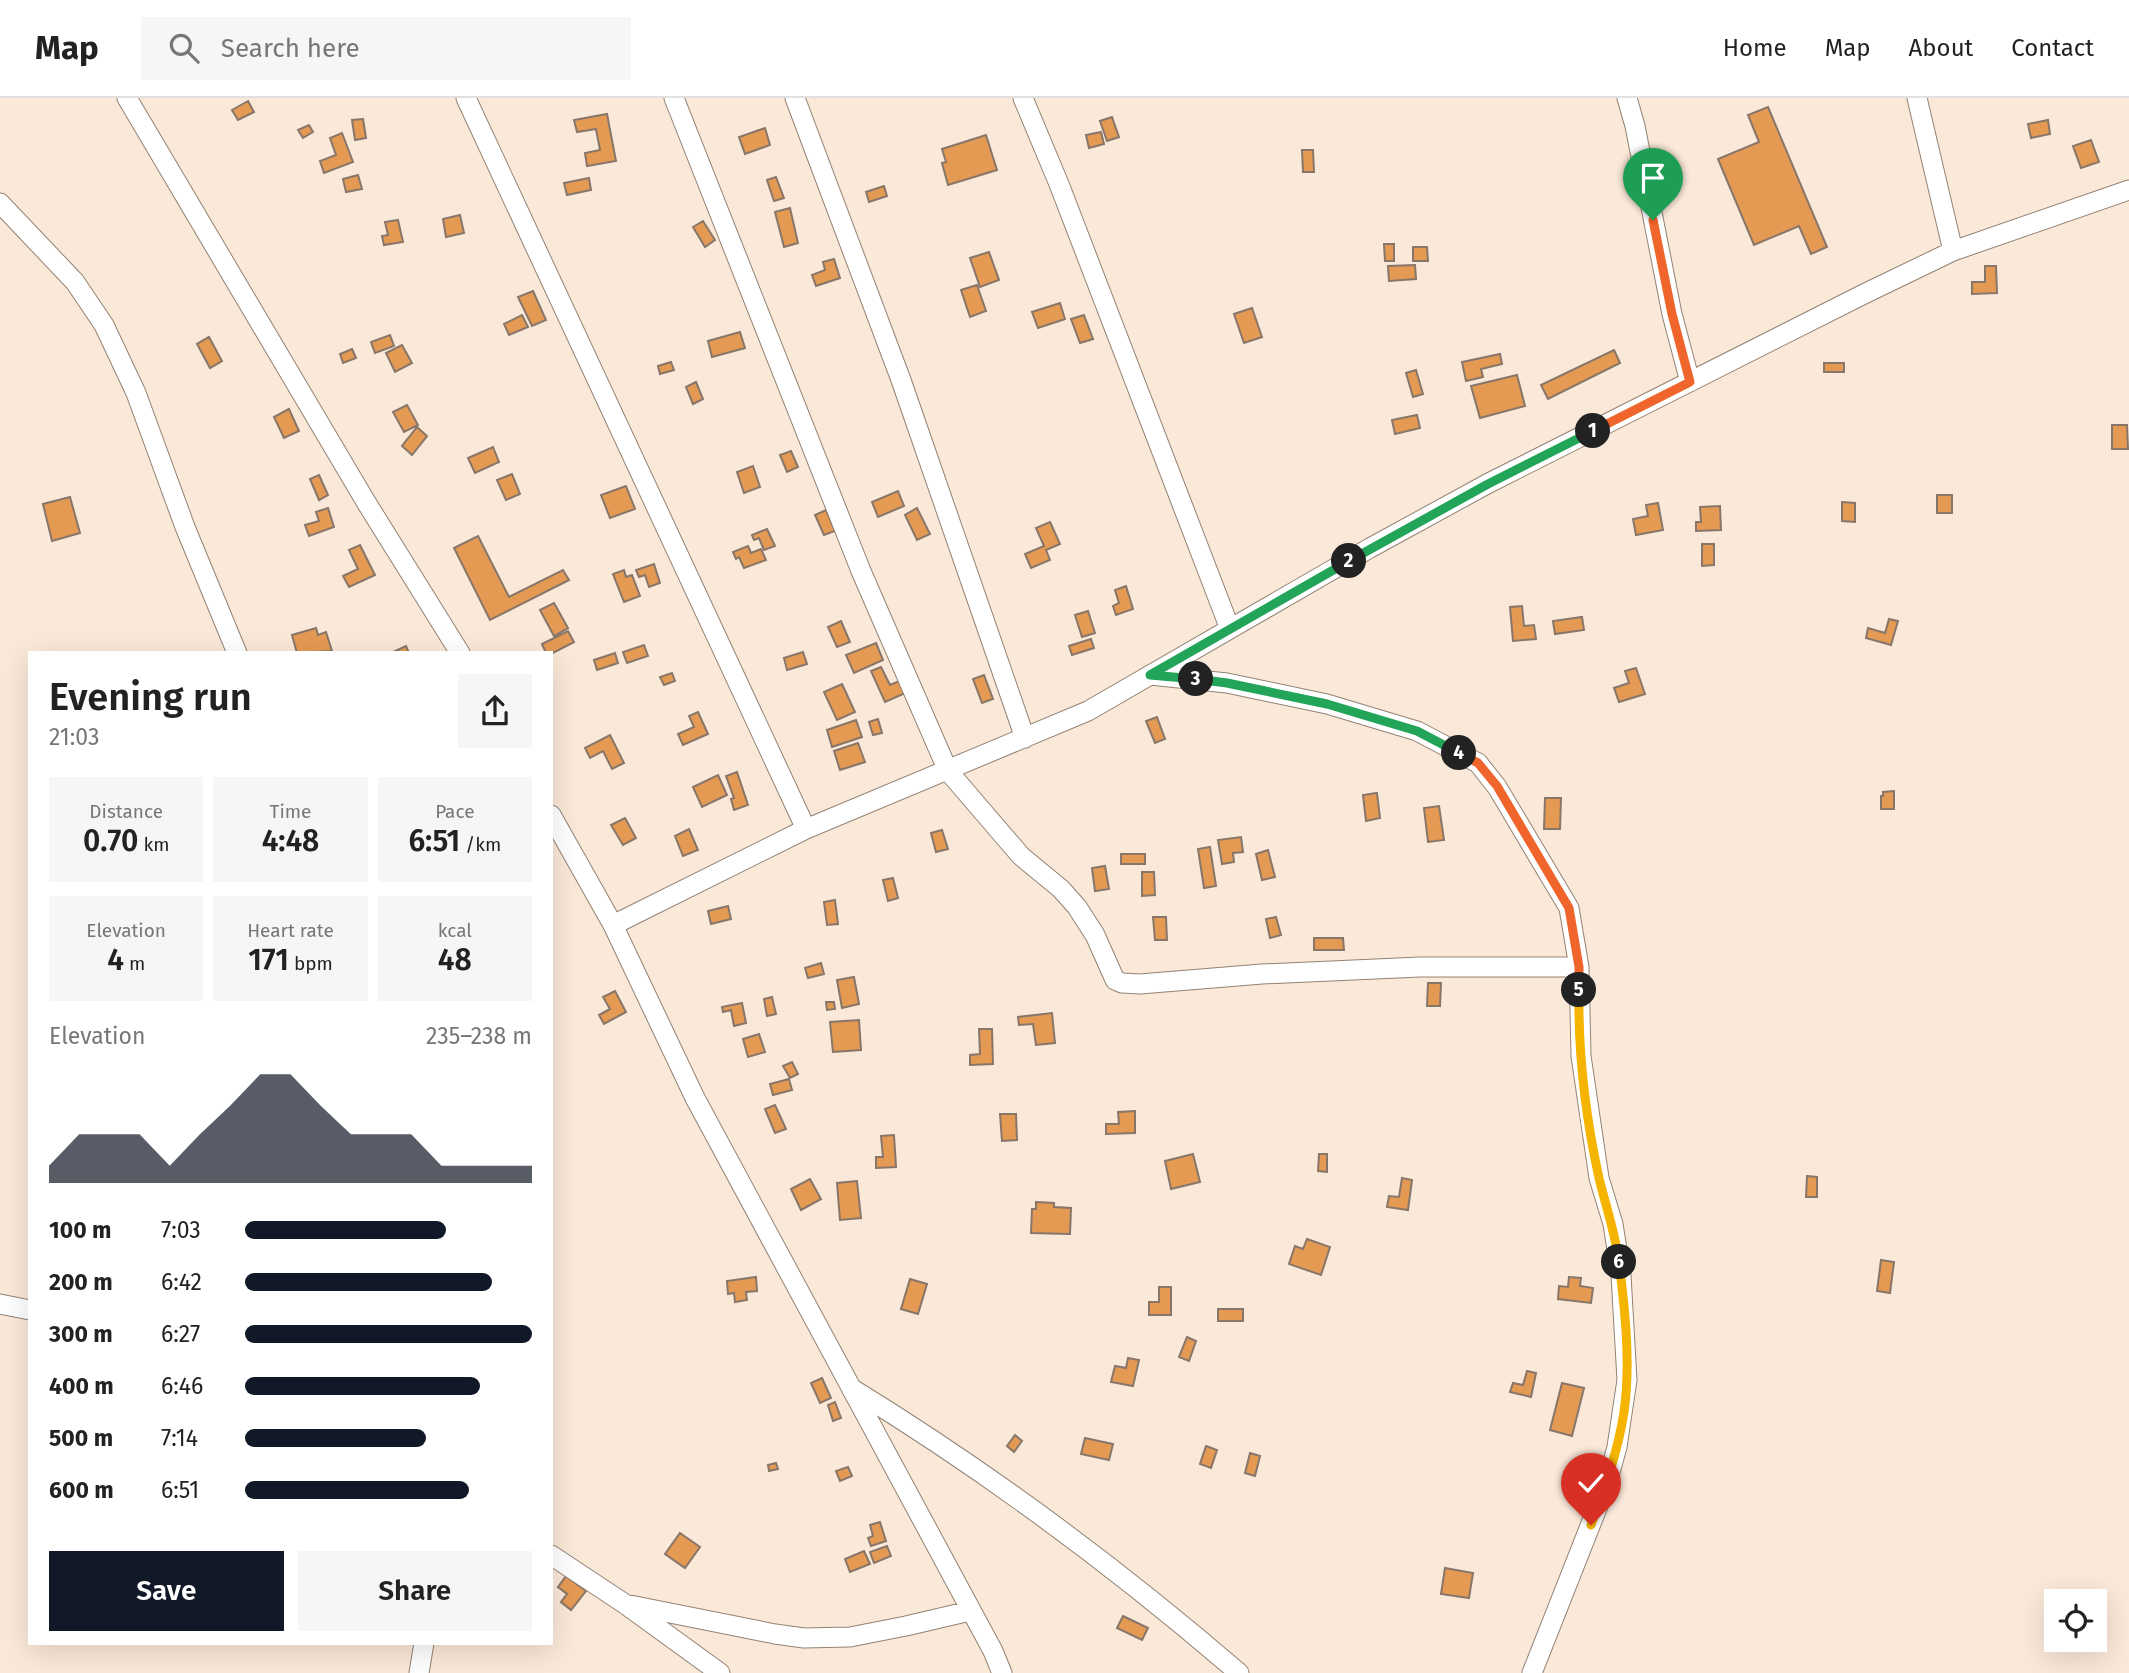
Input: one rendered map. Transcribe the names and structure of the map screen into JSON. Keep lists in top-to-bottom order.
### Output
{
  "page": {
    "header": "Map",
    "search": "Search here",
    "nav": [
      "Home",
      "Map",
      "About",
      "Contact"
    ],
    "pins": [
      "1",
      "2",
      "3",
      "4",
      "5",
      "6"
    ],
    "heading": ["Evening run", "21:03"],
    "stats": [
      ["Distance", "0.70 km"],
      ["Time", "4:48"],
      ["Pace", "6:51 /km"],
      ["Elevation", "4 m"],
      ["Heart rate", "171 bpm"],
      ["kcal", "48"]
    ],
    "chart": ["Elevation", "235–238 m"],
    "list": [
      {
        "name": "100 m",
        "note": "7:03"
      },
      {
        "name": "200 m",
        "note": "6:42"
      },
      {
        "name": "300 m",
        "note": "6:27"
      },
      {
        "name": "400 m",
        "note": "6:46"
      },
      {
        "name": "500 m",
        "note": "7:14"
      },
      {
        "name": "600 m",
        "note": "6:51"
      }
    ],
    "buttons": ["Save", "Share"]
  }
}
